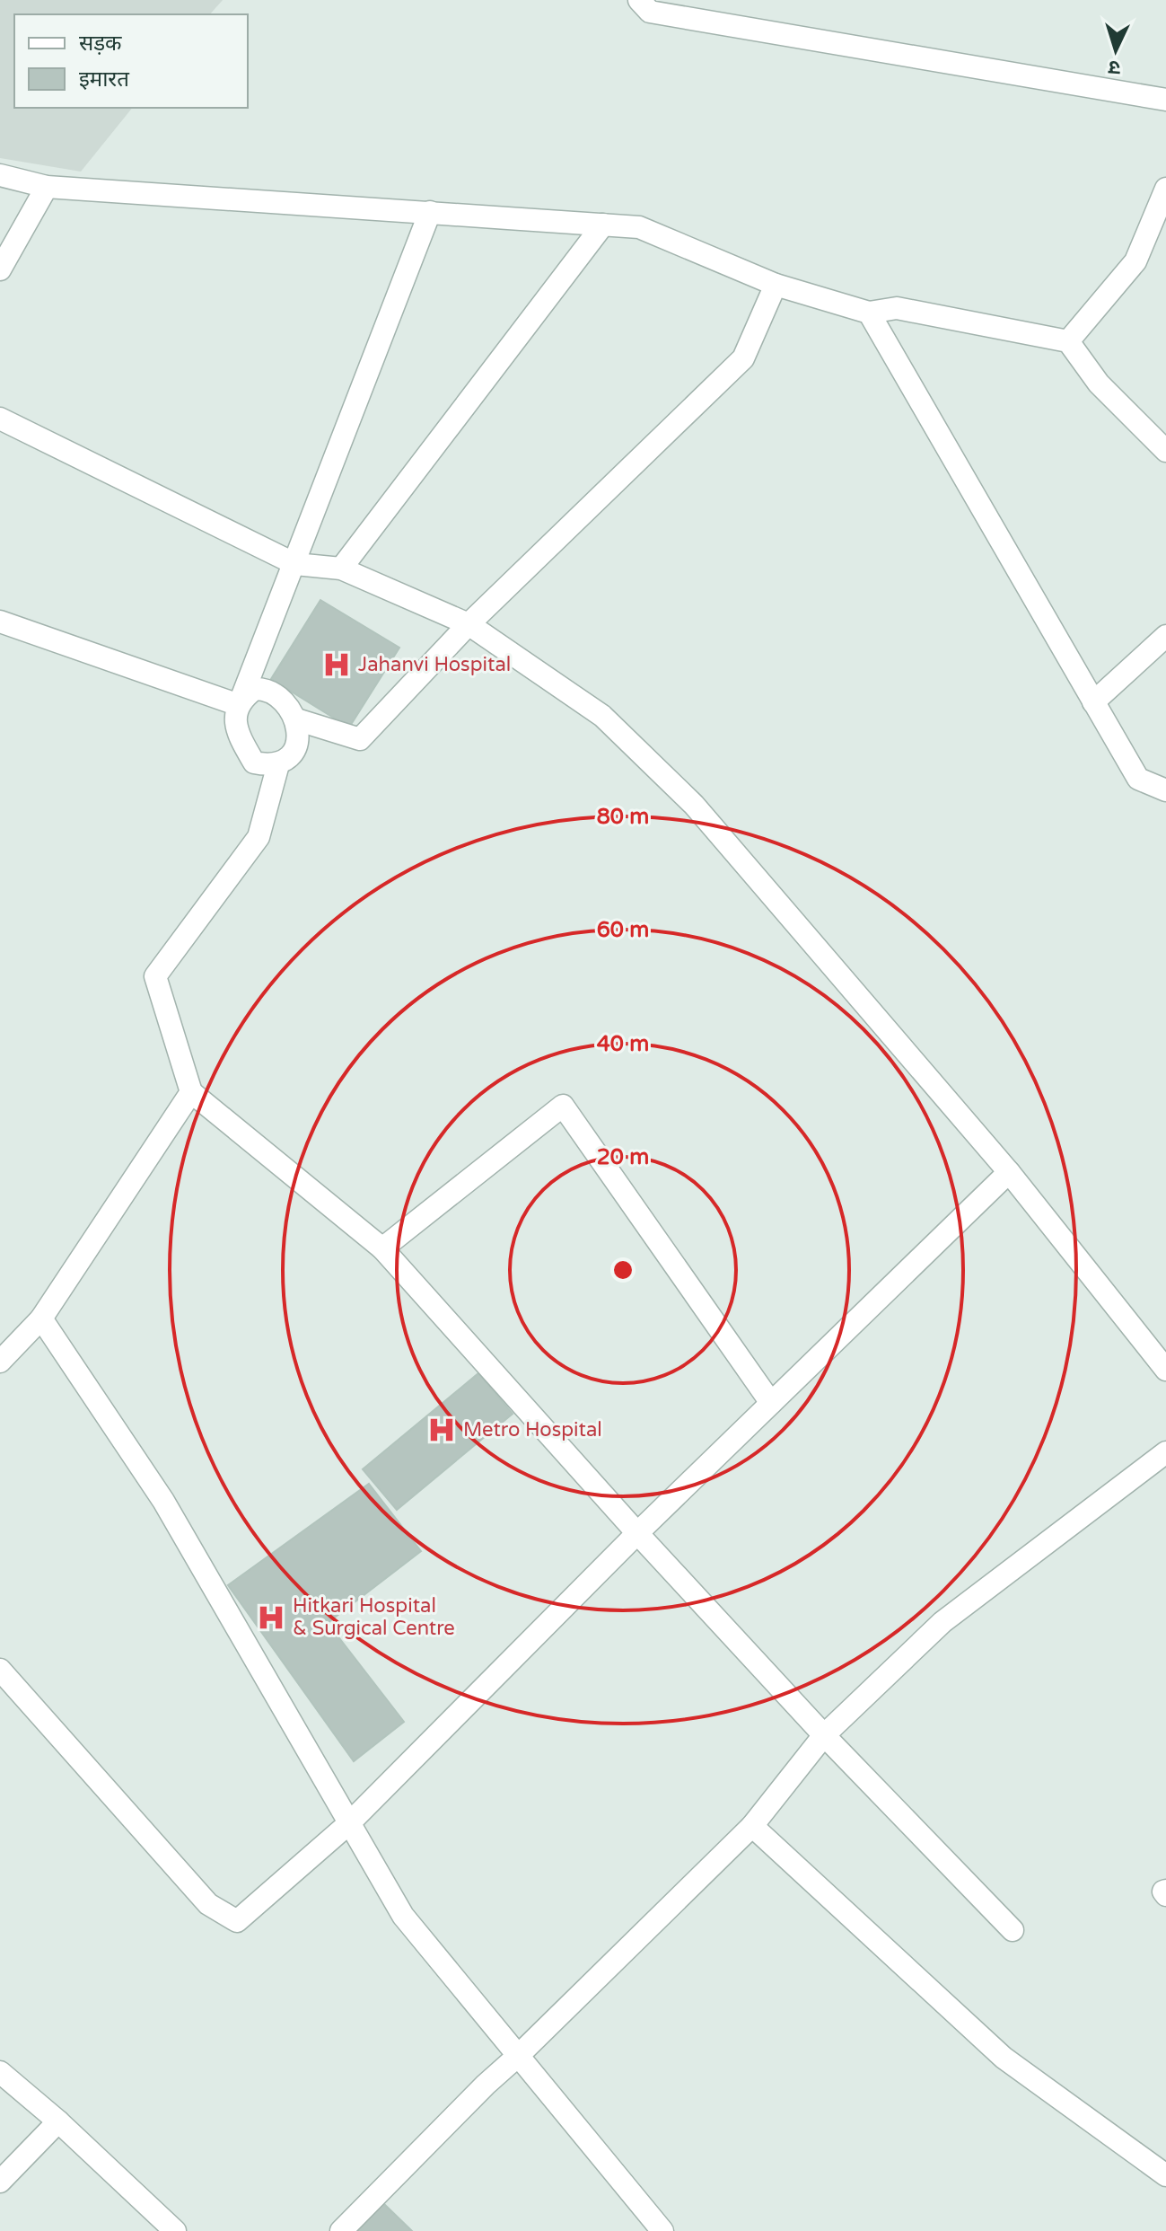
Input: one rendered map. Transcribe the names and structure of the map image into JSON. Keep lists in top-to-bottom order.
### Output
{
  "places": {
    "hospital": ["Jahanvi Hospital", "Metro Hospital", "Hitkari Hospital & Surgical Centre"]
  },
  "legend": ["सड़क", "इमारत"],
  "north": "bottom",
  "rings": [
    "80 m",
    "60 m",
    "40 m",
    "20 m"
  ]
}
